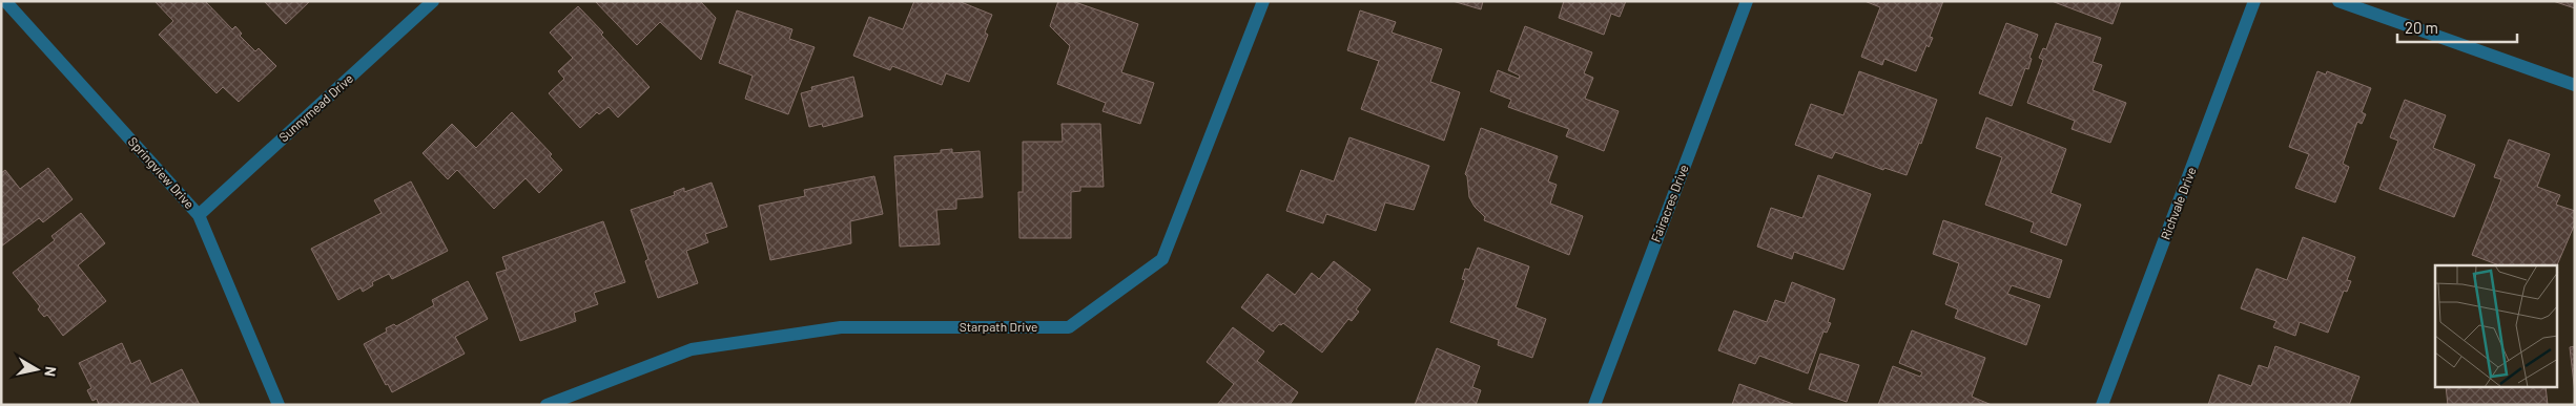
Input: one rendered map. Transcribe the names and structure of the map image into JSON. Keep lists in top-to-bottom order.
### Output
{
  "streets": {
    "street": [
      "Sunnymead Drive",
      "Springview Drive",
      "Fairacres Drive",
      "Richvale Drive",
      "Starpath Drive"
    ]
  },
  "crossings": [
    ["Sunnymead Drive", "Springview Drive"]
  ],
  "scale_bar": "20 m",
  "north": "right"
}
